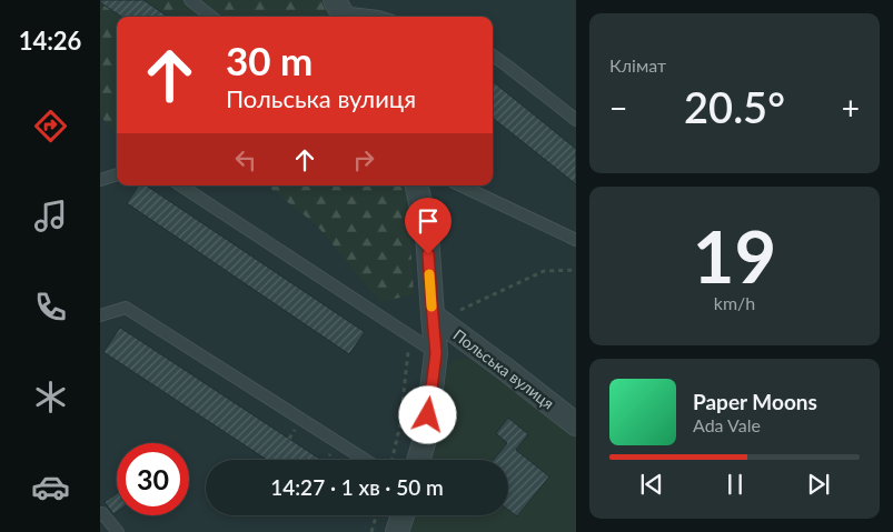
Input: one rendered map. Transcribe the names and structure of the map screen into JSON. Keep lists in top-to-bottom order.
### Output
{
  "streets": {
    "street": ["Польська вулиця"]
  },
  "page": {
    "tabs": "14:26",
    "tile": [
      "Клімат",
      ["19", "km/h"]
    ],
    "turn": ["30 m", "Польська вулиця"],
    "heat": ["−", "20.5°", "+"],
    "song": ["Paper Moons", "Ada Vale"],
    "limit": "30",
    "trip": "14:27 · 1 хв · 50 m"
  }
}
